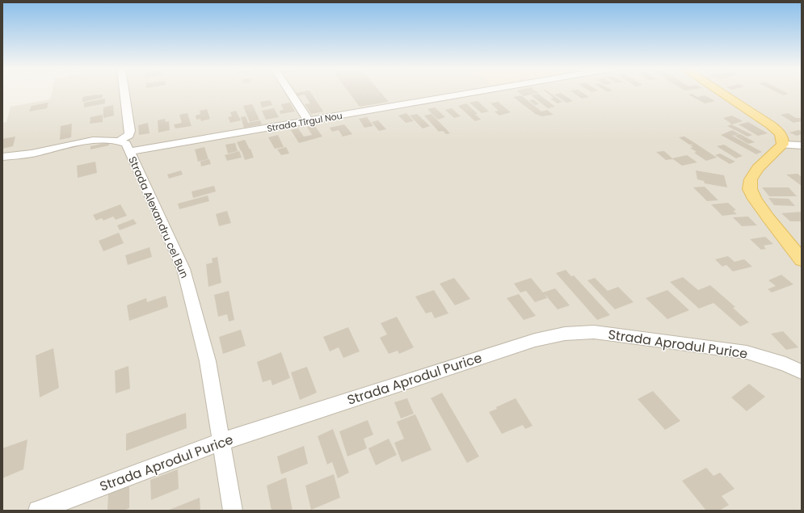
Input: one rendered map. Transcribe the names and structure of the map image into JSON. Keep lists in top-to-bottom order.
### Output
{
  "streets": {
    "street": ["Strada Tîrgul Nou", "Strada Alexandru cel Bun", "Strada Aprodul Purice"]
  },
  "crossings": [
    ["Strada Tîrgul Nou", "Strada Alexandru cel Bun"],
    ["Strada Alexandru cel Bun", "Strada Aprodul Purice"]
  ]
}
